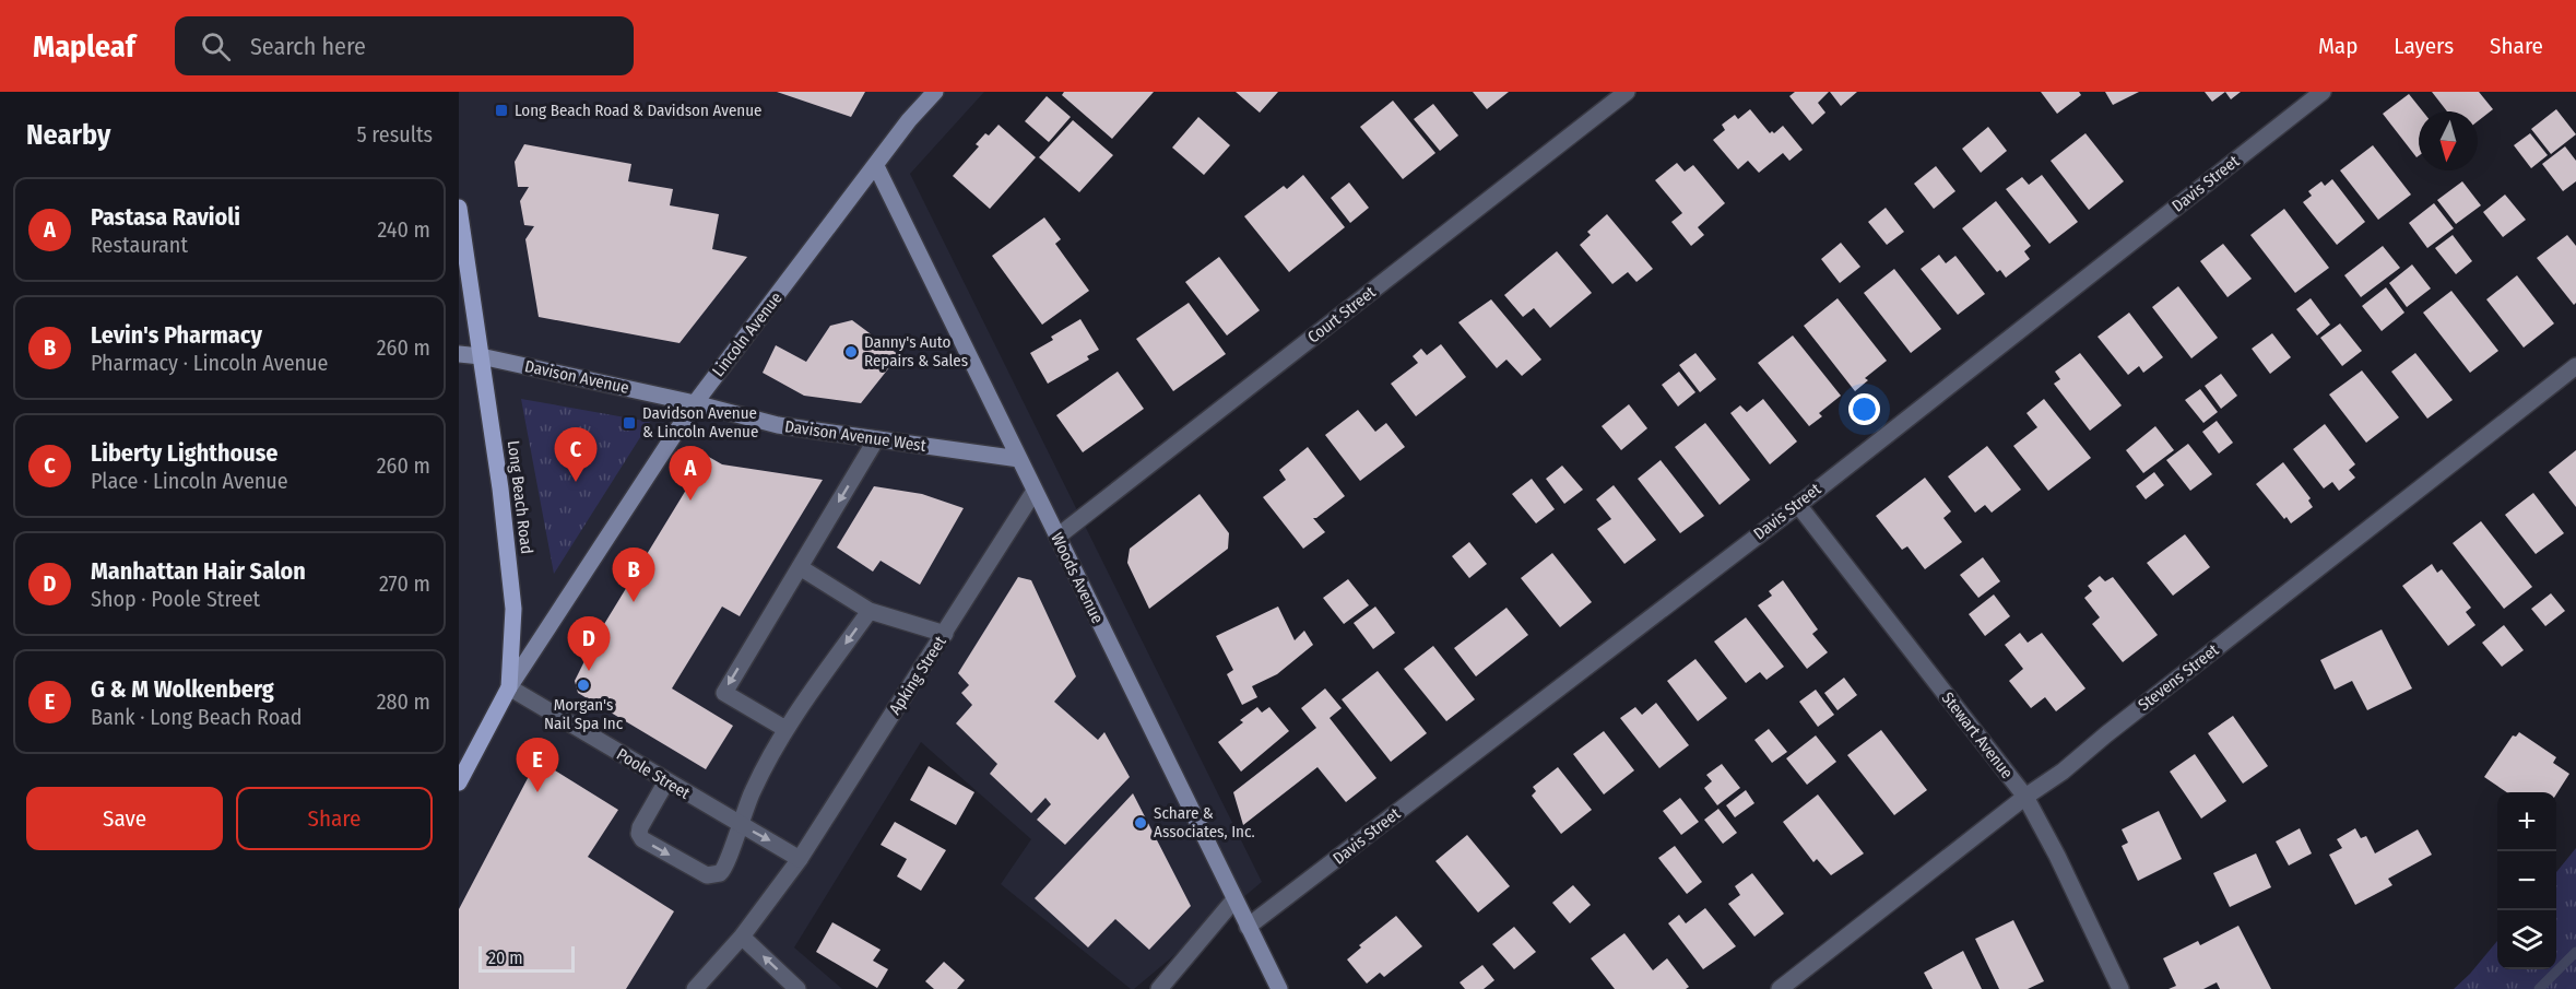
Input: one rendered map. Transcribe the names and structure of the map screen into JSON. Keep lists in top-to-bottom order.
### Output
{
  "streets": {
    "main road": ["Long Beach Road"],
    "street": [
      "Davis Street",
      "Court Street",
      "Lincoln Avenue",
      "Davison Avenue",
      "Davison Avenue West",
      "Woods Avenue",
      "Apking Street",
      "Stevens Street",
      "Stewart Avenue",
      "Poole Street"
    ]
  },
  "crossings": [
    ["Davis Street", "Woods Avenue"],
    ["Davis Street", "Stewart Avenue"],
    ["Court Street", "Woods Avenue"],
    ["Lincoln Avenue", "Davison Avenue"],
    ["Lincoln Avenue", "Davison Avenue West"],
    ["Lincoln Avenue", "Long Beach Road"],
    ["Lincoln Avenue", "Woods Avenue"],
    ["Lincoln Avenue", "Poole Street"],
    ["Davison Avenue", "Davison Avenue West"],
    ["Davison Avenue", "Long Beach Road"],
    ["Davison Avenue West", "Woods Avenue"],
    ["Long Beach Road", "Poole Street"],
    ["Woods Avenue", "Apking Street"],
    ["Apking Street", "Poole Street"],
    ["Stevens Street", "Stewart Avenue"]
  ],
  "places": {
    "transit": ["Long Beach Road & Davidson Avenue", "Davidson Avenue & Lincoln Avenue"],
    "other": ["Danny's Auto Repairs & Sales", "Morgan's Nail Spa Inc", "Schare & Associates, Inc."]
  },
  "scale_bar": "20 m",
  "north": "bottom",
  "page": {
    "header": "Mapleaf",
    "search": "Search here",
    "nav": ["Map", "Layers", "Share"],
    "heading": ["Nearby", "5 results"],
    "list": [
      {
        "mark": "A",
        "name": "Pastasa Ravioli",
        "note": "Restaurant",
        "value": "240 m"
      },
      {
        "mark": "B",
        "name": "Levin's Pharmacy",
        "note": "Pharmacy · Lincoln Avenue",
        "value": "260 m"
      },
      {
        "mark": "C",
        "name": "Liberty Lighthouse",
        "note": "Place · Lincoln Avenue",
        "value": "260 m"
      },
      {
        "mark": "D",
        "name": "Manhattan Hair Salon",
        "note": "Shop · Poole Street",
        "value": "270 m"
      },
      {
        "mark": "E",
        "name": "G & M Wolkenberg",
        "note": "Bank · Long Beach Road",
        "value": "280 m"
      }
    ],
    "pins": [
      "C",
      "A",
      "B",
      "D",
      "E"
    ],
    "buttons": ["Save", "Share"],
    "map_buttons": ["+", "−"],
    "scale": "20 m"
  }
}
